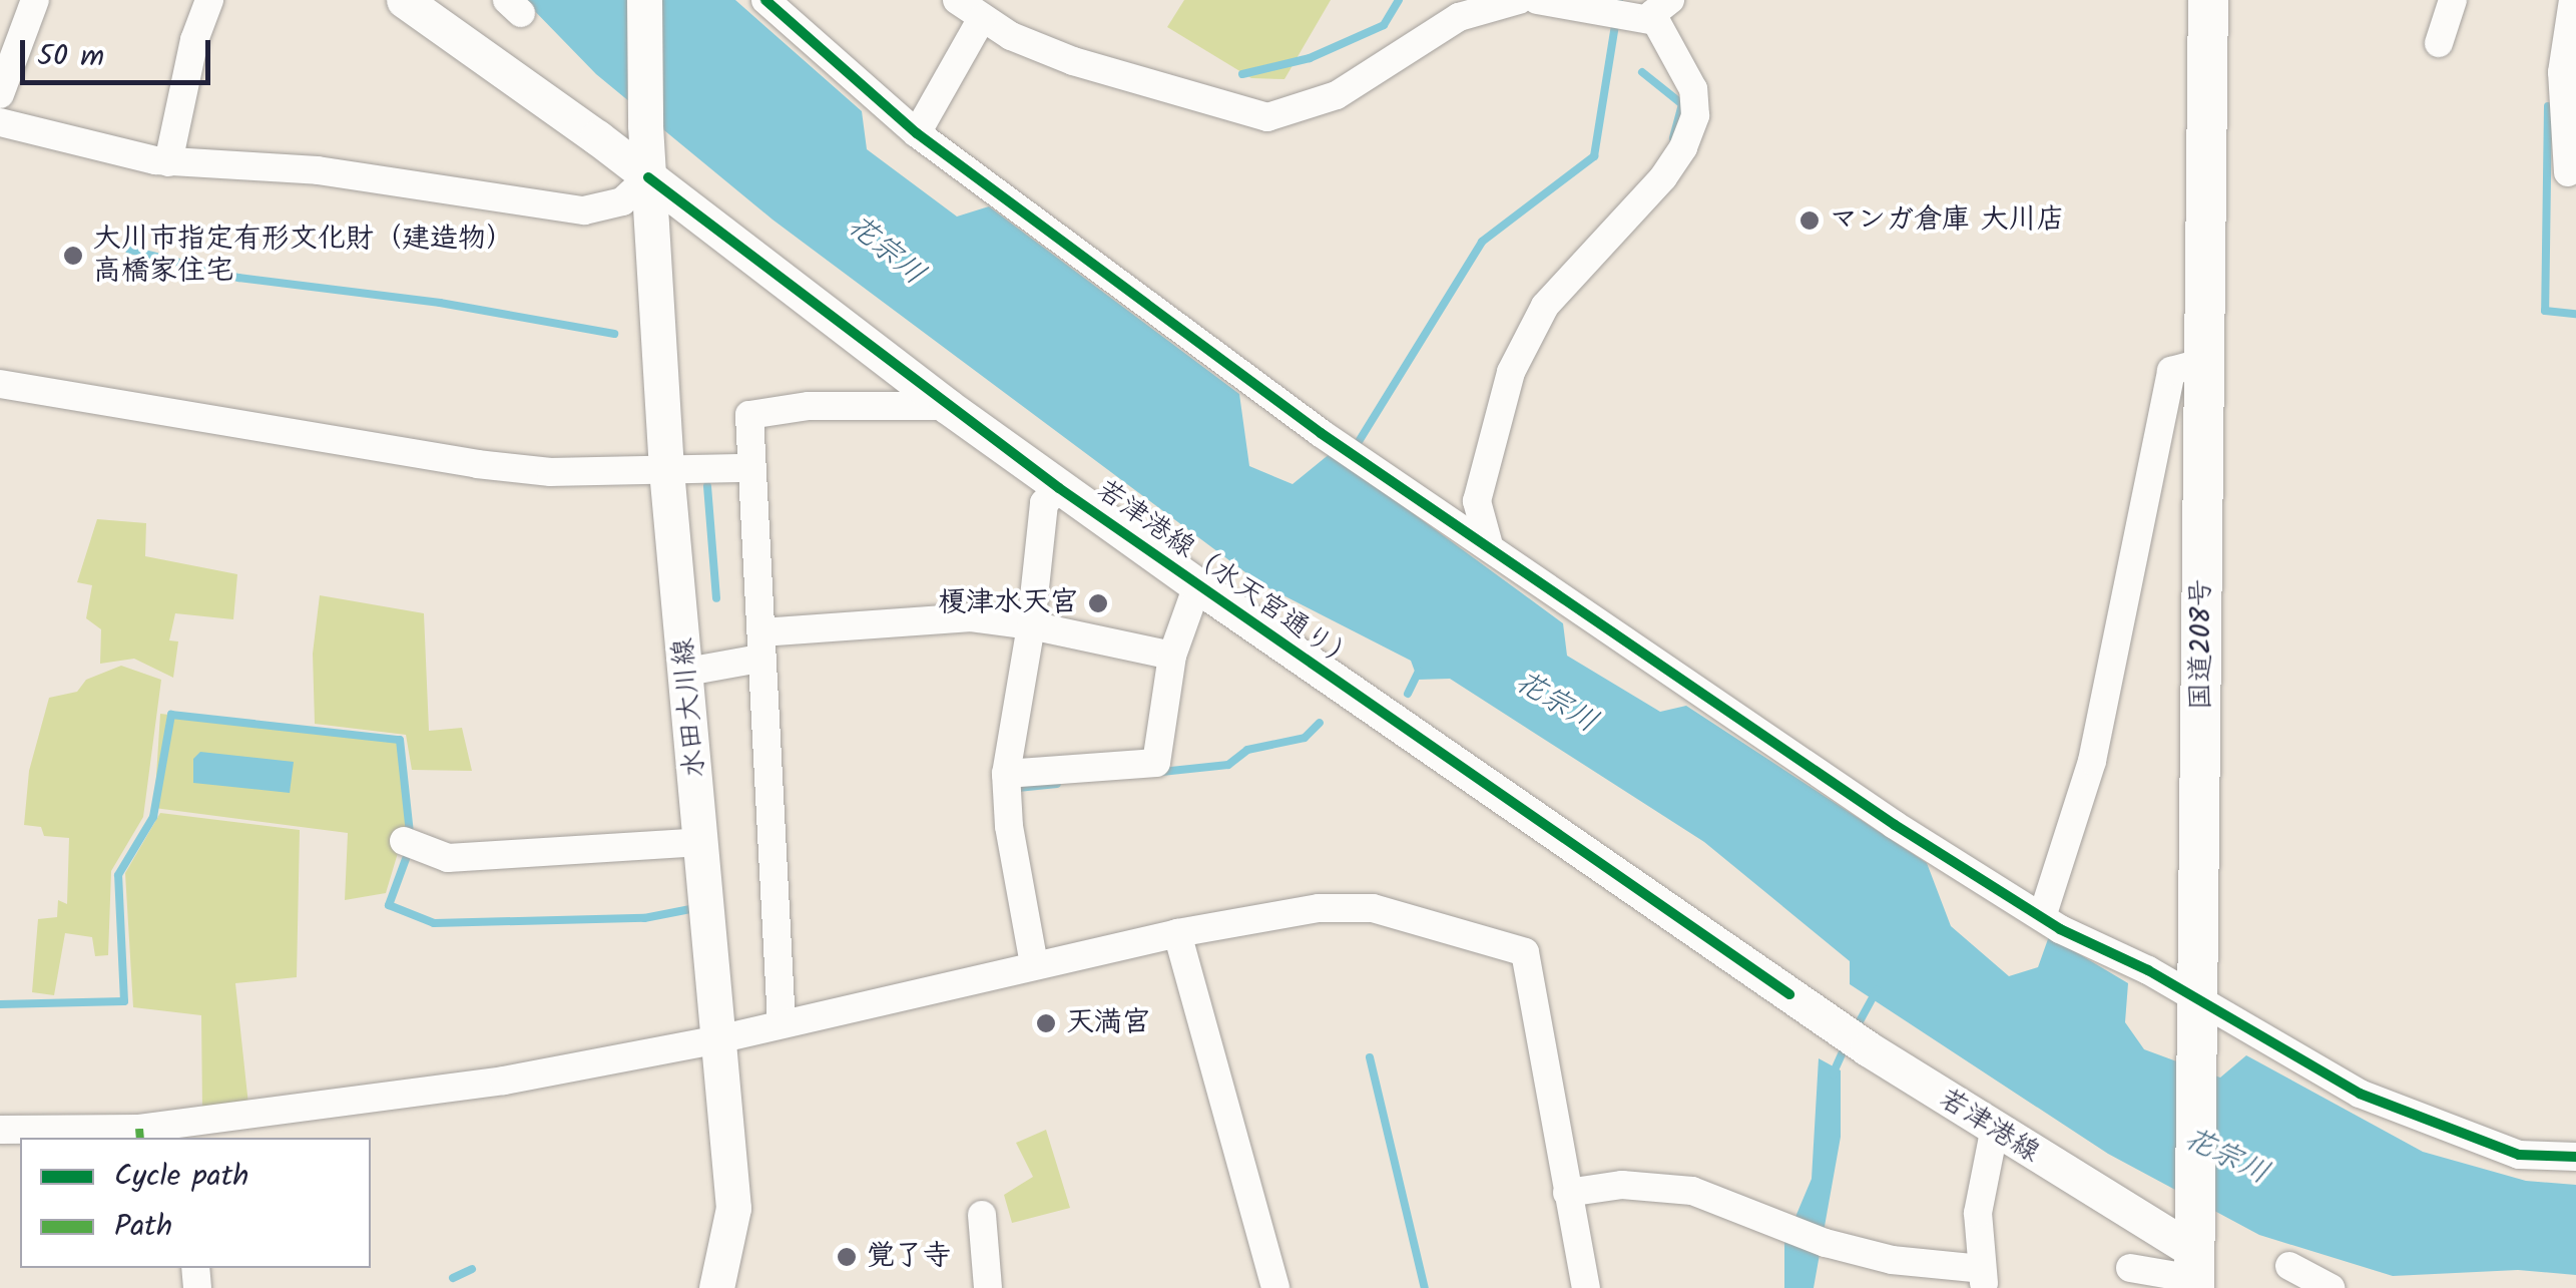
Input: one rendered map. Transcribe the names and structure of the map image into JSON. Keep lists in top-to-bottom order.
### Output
{
  "streets": {
    "highway": ["国道208号"],
    "main road": ["若津港線（水天宮通り）", "水田大川線", "若津港線"]
  },
  "crossings": [
    ["若津港線（水天宮通り）", "水田大川線"],
    ["若津港線（水天宮通り）", "若津港線"],
    ["国道208号", "若津港線"]
  ],
  "water": ["花宗川"],
  "places": [
    "マンガ倉庫 大川店",
    "大川市指定有形文化財（建造物） 高橋家住宅",
    "榎津水天宮",
    "天満宮",
    "覚了寺"
  ],
  "legend": ["Cycle path", "Path"],
  "scale_bar": "50 m"
}
